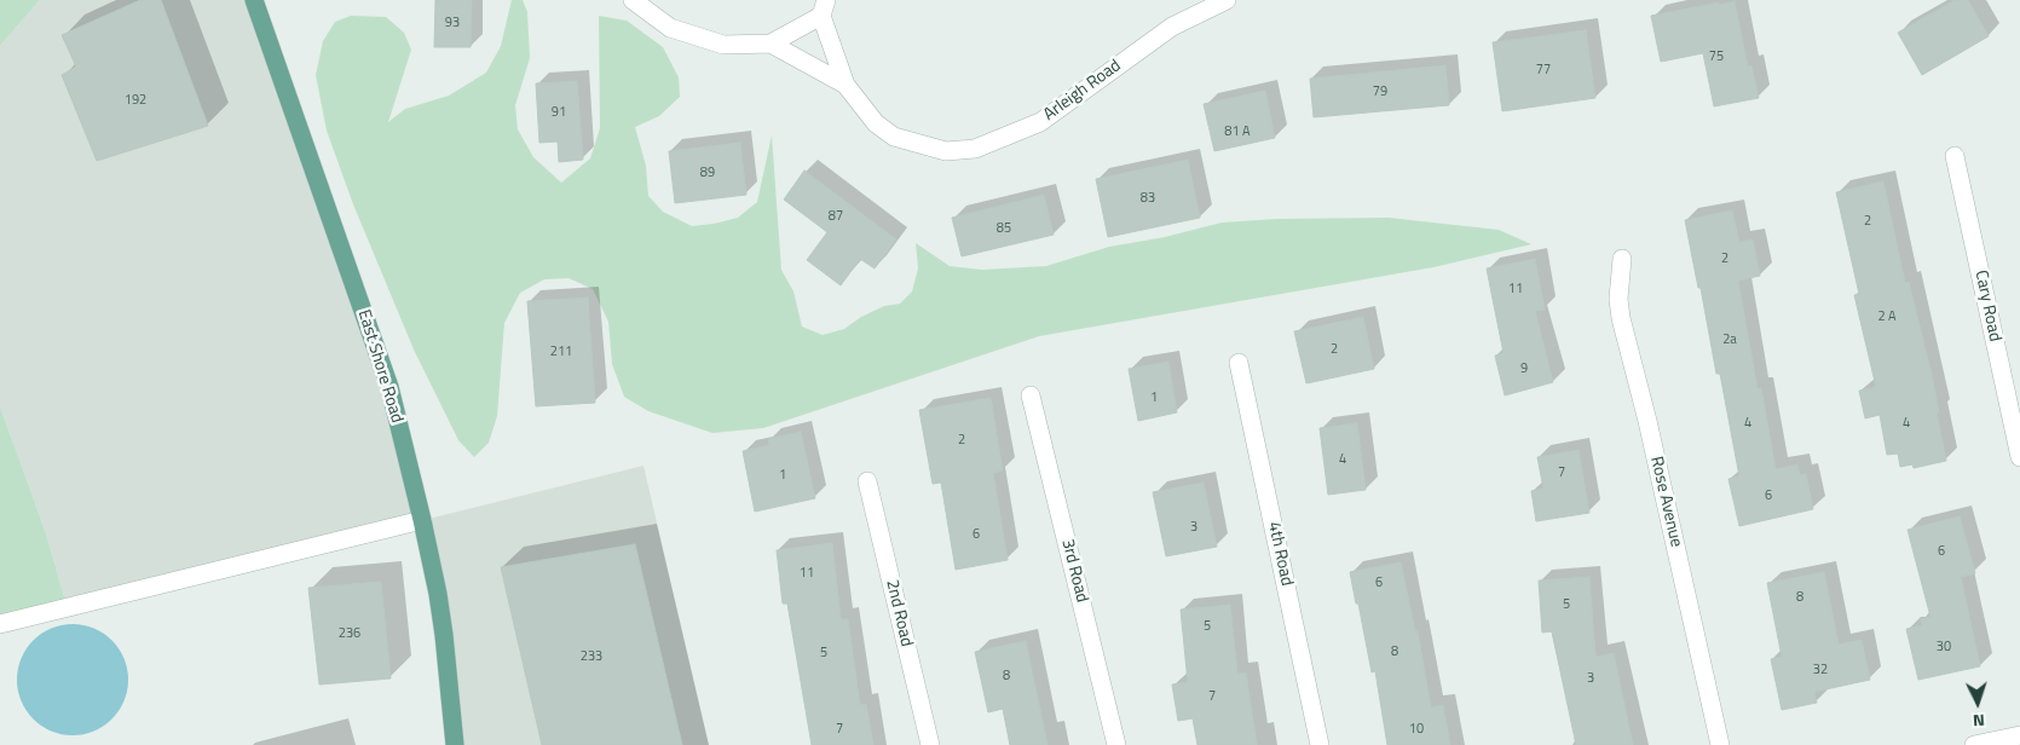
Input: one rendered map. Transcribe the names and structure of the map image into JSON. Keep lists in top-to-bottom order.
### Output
{
  "streets": {
    "main road": ["East Shore Road"],
    "street": [
      "Arleigh Road",
      "Cary Road",
      "Rose Avenue",
      "4th Road",
      "3rd Road",
      "2nd Road"
    ]
  },
  "house_numbers": [
    "93",
    "75",
    "77",
    "79",
    "192",
    "91",
    "81 A",
    "89",
    "83",
    "87",
    "2",
    "85",
    "2",
    "11",
    "2 A",
    "2a",
    "2",
    "211",
    "9",
    "1",
    "4",
    "4",
    "2",
    "4",
    "7",
    "1",
    "6",
    "3",
    "6",
    "6",
    "11",
    "6",
    "8",
    "5",
    "5",
    "236",
    "30",
    "8",
    "5",
    "233",
    "32",
    "8",
    "3",
    "7",
    "7",
    "10"
  ],
  "north": "bottom"
}
